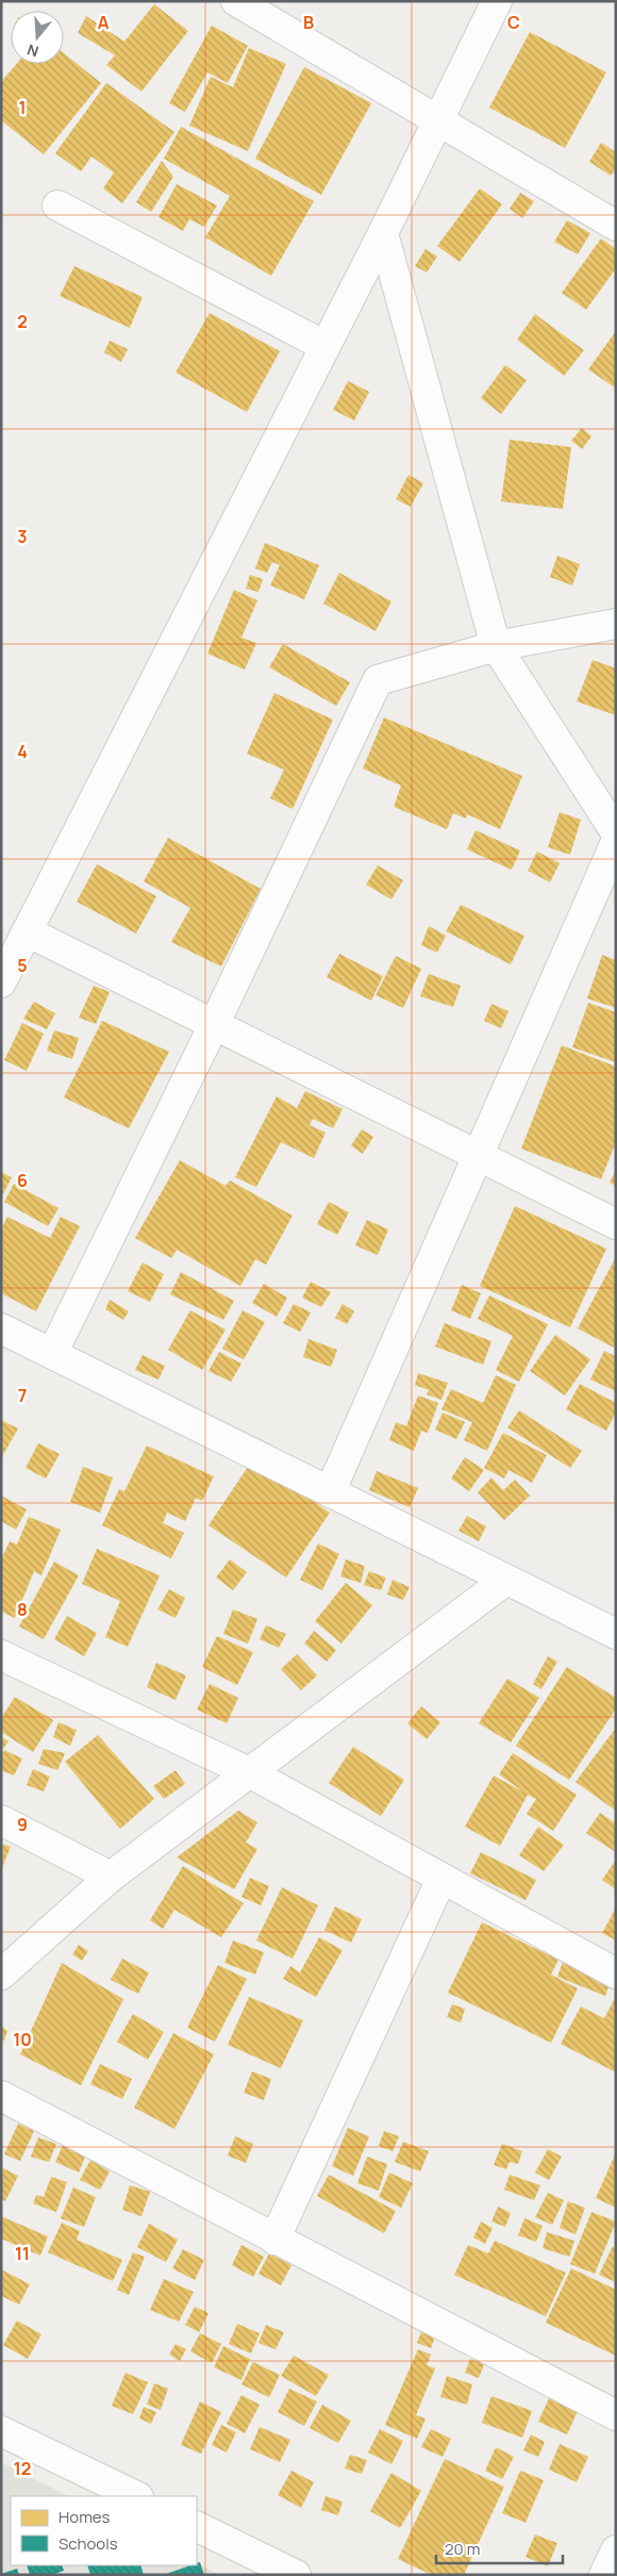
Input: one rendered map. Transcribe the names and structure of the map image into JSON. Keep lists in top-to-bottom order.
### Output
{
  "legend": ["Homes", "Schools"],
  "scale_bar": "20 m",
  "north": "bottom",
  "grid": {
    "columns": ["A", "B", "C"],
    "rows": [
      "1",
      "2",
      "3",
      "4",
      "5",
      "6",
      "7",
      "8",
      "9",
      "10",
      "11",
      "12"
    ]
  }
}
